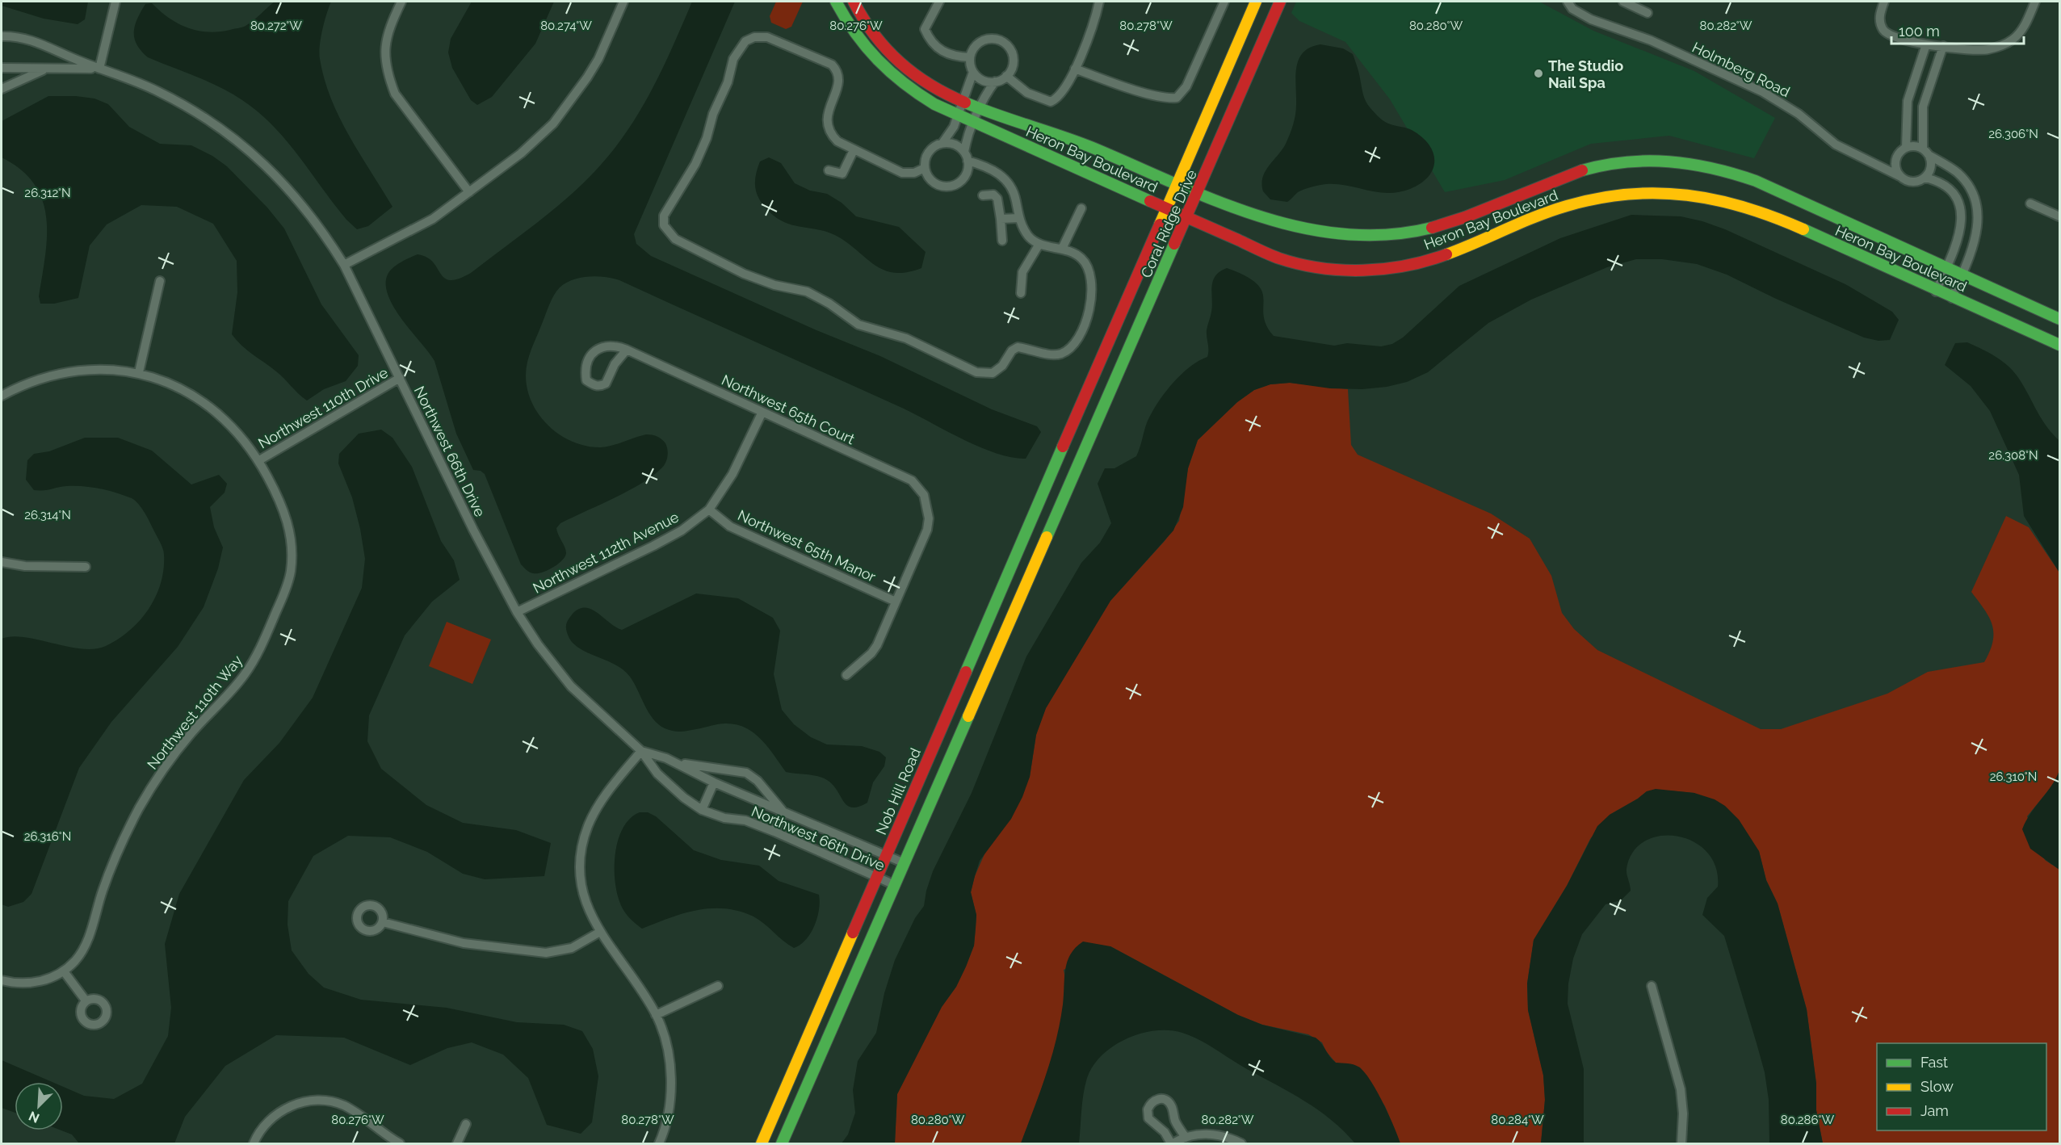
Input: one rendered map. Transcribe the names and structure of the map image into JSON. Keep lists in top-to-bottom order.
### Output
{
  "streets": {
    "street": [
      "Holmberg Road",
      "Heron Bay Boulevard",
      "Coral Ridge Drive",
      "Northwest 110th Drive",
      "Northwest 65th Court",
      "Northwest 66th Drive",
      "Northwest 65th Manor",
      "Northwest 112th Avenue",
      "Northwest 110th Way",
      "Nob Hill Road"
    ]
  },
  "crossings": [
    ["Heron Bay Boulevard", "Coral Ridge Drive"],
    ["Coral Ridge Drive", "Northwest 66th Drive"],
    ["Coral Ridge Drive", "Nob Hill Road"],
    ["Northwest 110th Drive", "Northwest 66th Drive"],
    ["Northwest 110th Drive", "Northwest 110th Way"],
    ["Northwest 65th Court", "Northwest 65th Manor"],
    ["Northwest 65th Court", "Northwest 112th Avenue"],
    ["Northwest 66th Drive", "Northwest 112th Avenue"],
    ["Northwest 66th Drive", "Nob Hill Road"],
    ["Northwest 65th Manor", "Northwest 112th Avenue"]
  ],
  "places": ["The Studio Nail Spa"],
  "legend": ["Fast", "Slow", "Jam"],
  "scale_bar": "100 m",
  "north": "bottom left",
  "coordinates": [
    "80.272°W",
    "80.274°W",
    "80.276°W",
    "80.278°W",
    "80.280°W",
    "80.282°W",
    "26.306°N",
    "26.312°N",
    "26.308°N",
    "26.314°N",
    "26.310°N",
    "26.316°N",
    "80.284°W",
    "80.286°W"
  ]
}
